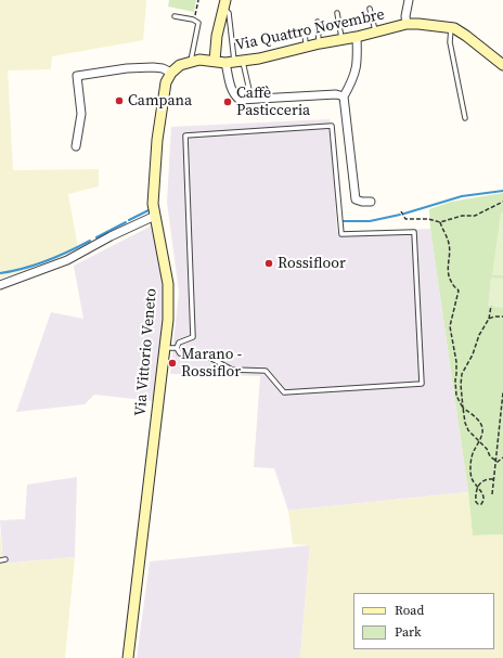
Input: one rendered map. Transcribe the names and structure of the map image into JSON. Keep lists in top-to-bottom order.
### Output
{
  "streets": {
    "street": ["Via Quattro Novembre", "Via Vittorio Veneto"]
  },
  "places": [
    "Campana",
    "Caffè Pasticceria",
    "Rossifloor",
    "Marano - Rossiflor"
  ],
  "legend": ["Road", "Park"]
}
